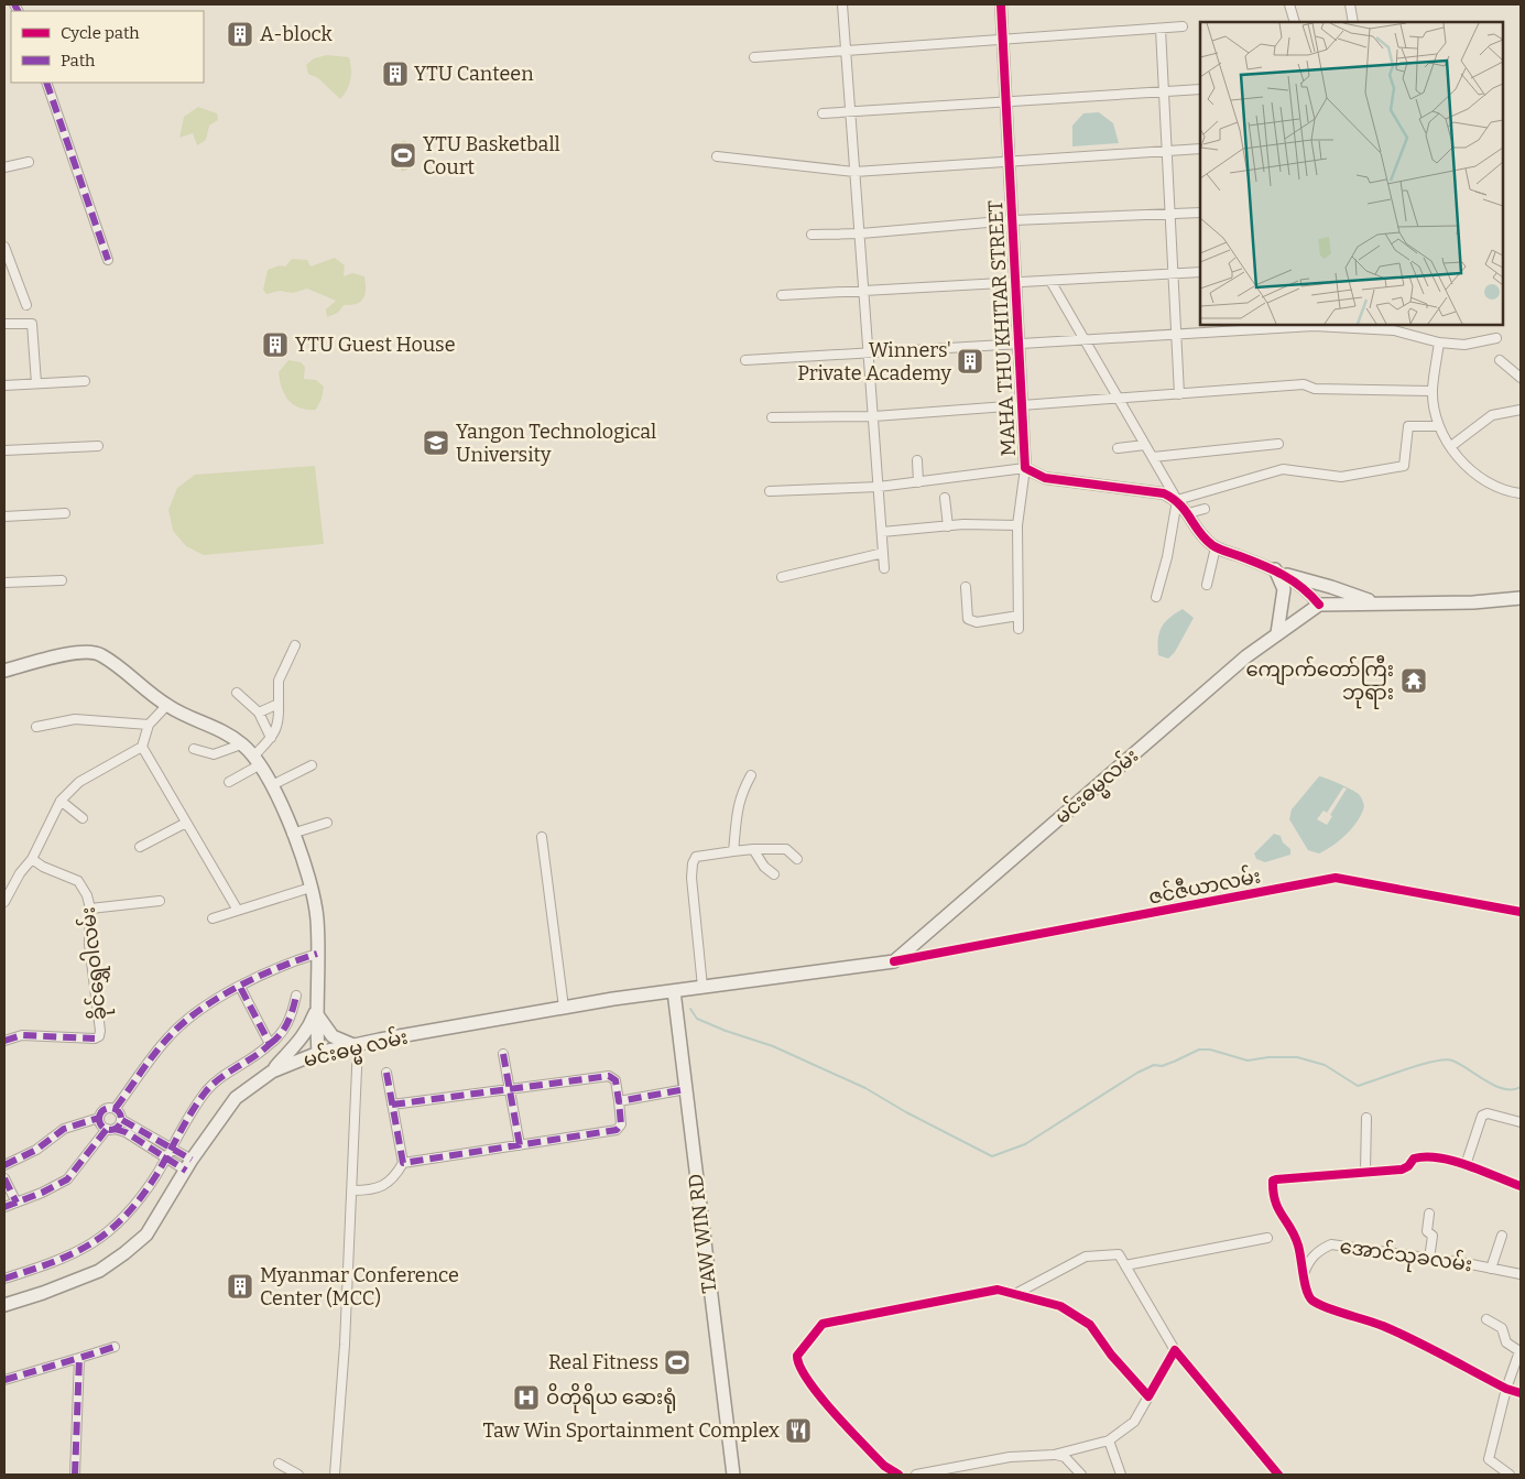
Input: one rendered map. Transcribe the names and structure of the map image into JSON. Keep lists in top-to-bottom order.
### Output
{
  "streets": {
    "main road": ["မင်းဓမ္မလမ်း", "မင်းဓမ္မ လမ်း", "TAW WIN RD"],
    "street": [
      "MAHA THU KHITAR STREET",
      "ဇင်ဇီယာလမ်း",
      "ခိုင်ရွှေဝါလမ်း",
      "အောင်သုခလမ်း"
    ]
  },
  "crossings": [
    ["မင်းဓမ္မလမ်း", "ဇင်ဇီယာလမ်း"],
    ["မင်းဓမ္မ လမ်း", "TAW WIN RD"]
  ],
  "places": {
    "building": [
      "A-block",
      "YTU Canteen",
      "YTU Guest House",
      "Winners' Private Academy",
      "Myanmar Conference Center (MCC)"
    ],
    "sports": ["YTU Basketball Court", "Real Fitness"],
    "school or university": ["Yangon Technological University"],
    "temple": ["ကျောက်တော်ကြီး ဘုရား"],
    "hospital": ["ဝိတိုရိယ ဆေးရုံ"],
    "restaurant": ["Taw Win Sportainment Complex"]
  },
  "legend": ["Cycle path", "Path"]
}
